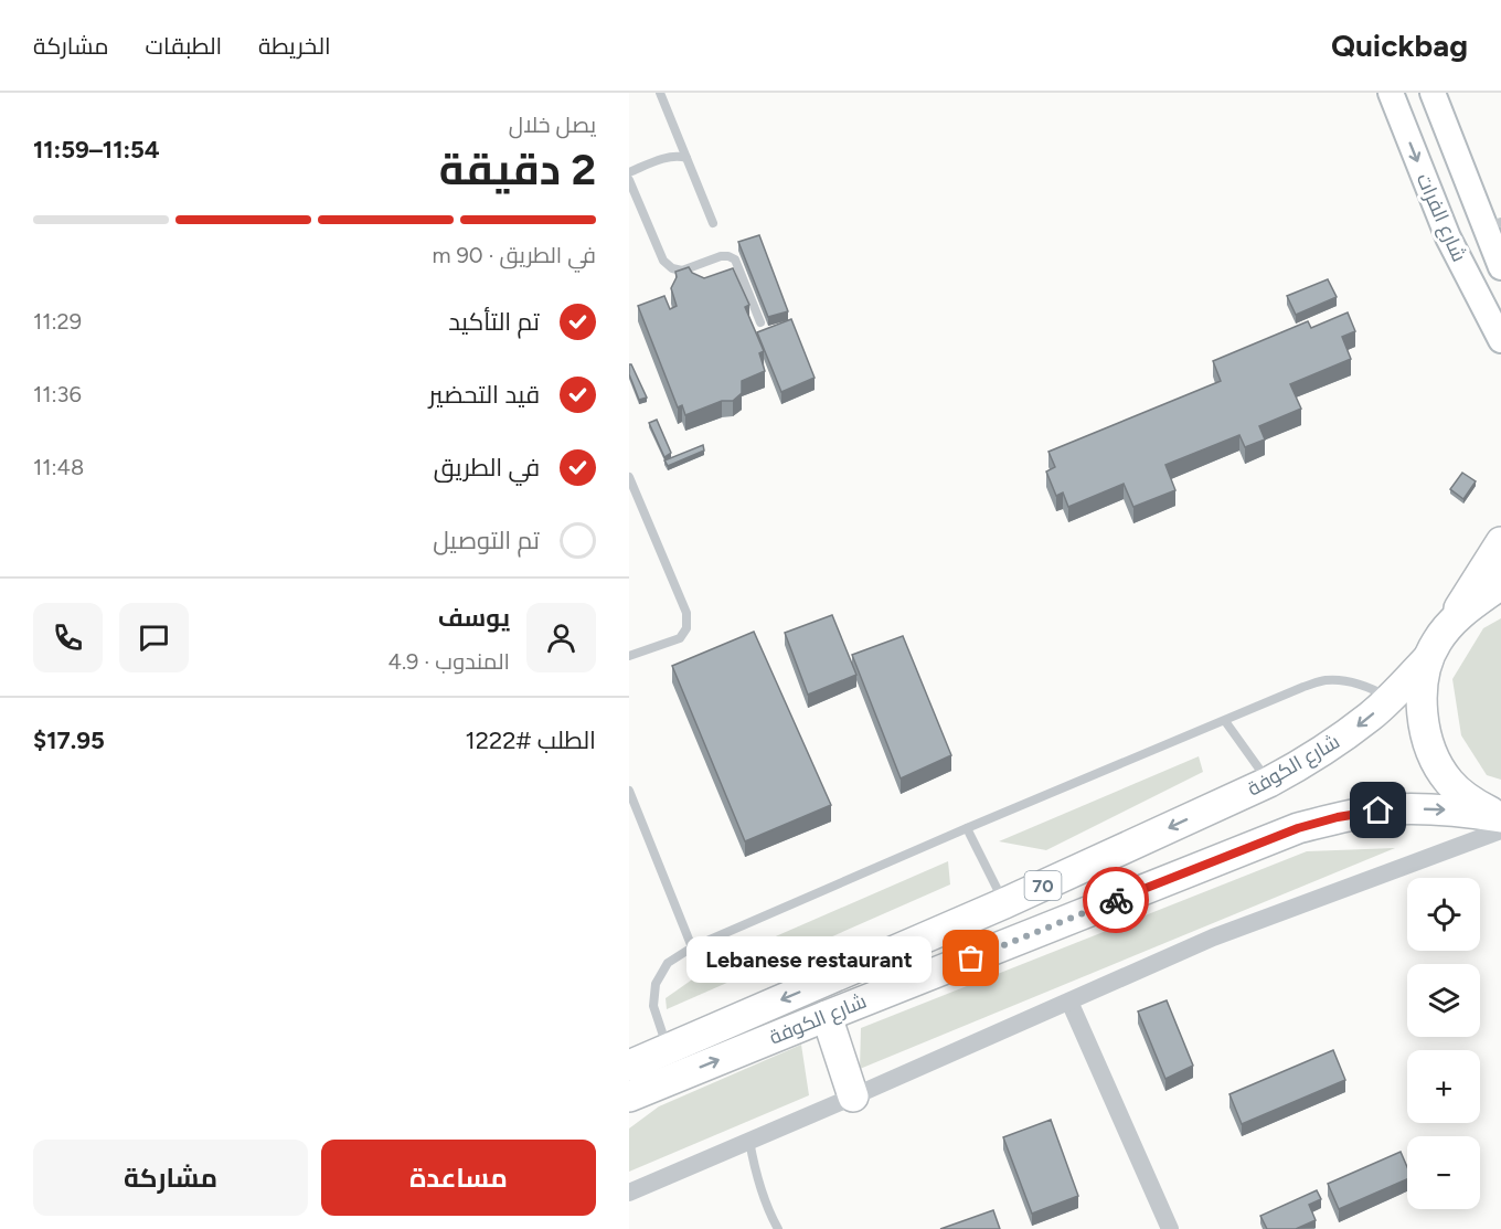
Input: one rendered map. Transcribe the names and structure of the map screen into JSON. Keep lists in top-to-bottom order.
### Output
{
  "streets": {
    "highway": ["شارع الكوفة", "70"],
    "main road": ["شارع الفرات"]
  },
  "crossings": [
    ["شارع الكوفة", "70"]
  ],
  "places": ["Lebanese restaurant"],
  "page": {
    "header": "Quickbag",
    "nav": ["الخريطة", "الطبقات", "مشاركة"],
    "heading": ["2 دقيقة", "يصل خلال", "11:54–11:59"],
    "panel": [
      "يوسف",
      "المندوب · 4.9",
      "الطلب #1222",
      "$17.95"
    ],
    "bar": "في الطريق · 90 m",
    "list": [
      ["تم التأكيد", "11:29"],
      ["قيد التحضير", "11:36"],
      ["في الطريق", "11:48"],
      "تم التوصيل"
    ],
    "map_buttons": ["+", "−"],
    "bubble": "Lebanese restaurant",
    "buttons": ["مساعدة", "مشاركة"]
  }
}
